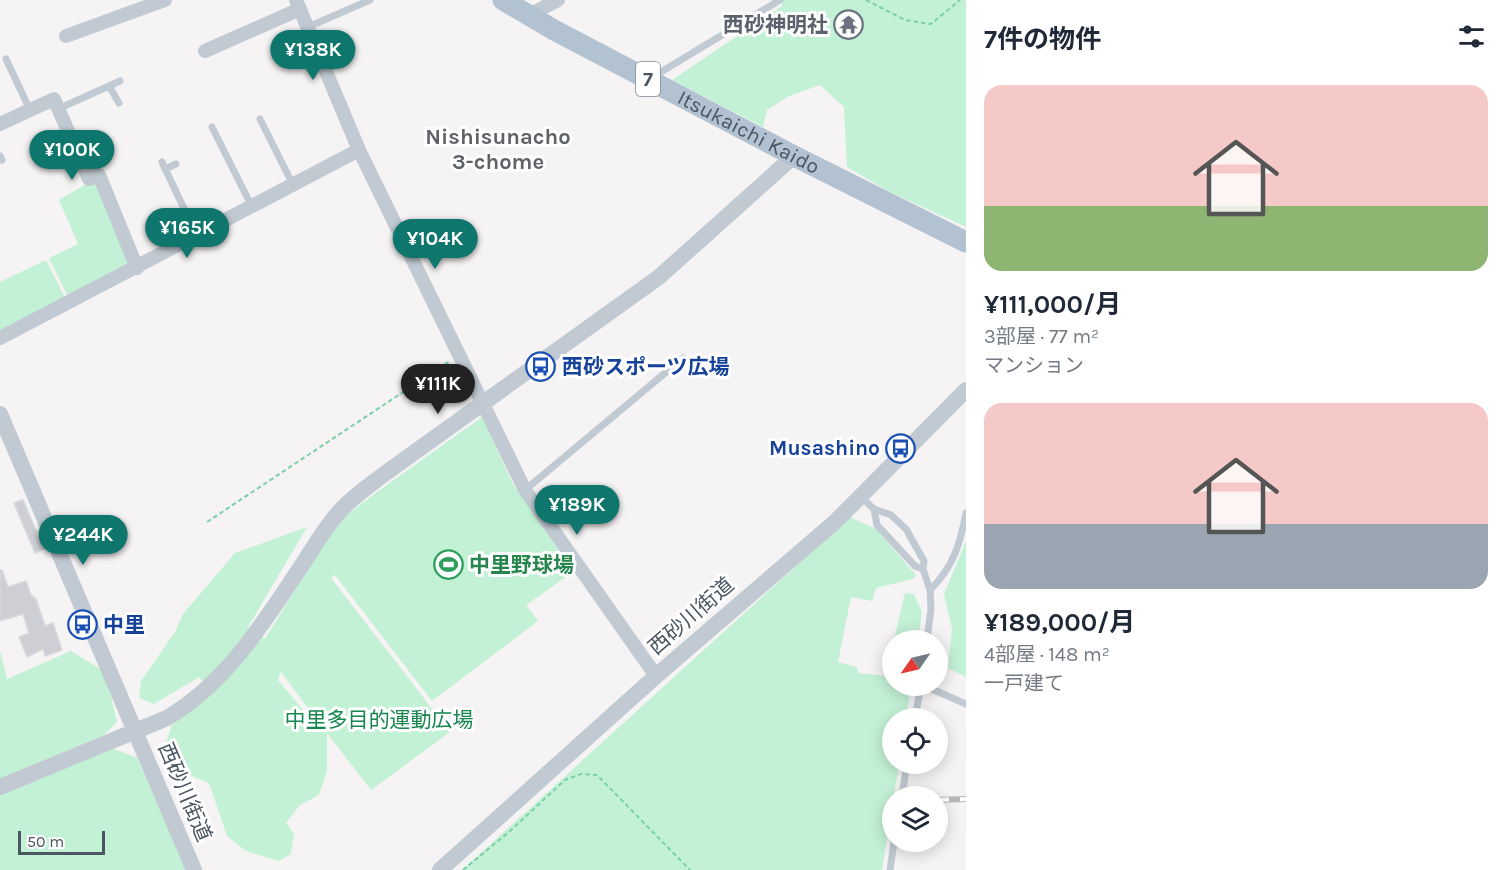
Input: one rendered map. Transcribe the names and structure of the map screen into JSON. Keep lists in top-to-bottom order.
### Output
{
  "streets": {
    "main road": ["7", "Itsukaichi Kaido"],
    "street": ["西砂川街道"]
  },
  "districts": ["Nishisunacho 3-chome"],
  "parks": ["中里多目的運動広場"],
  "places": {
    "temple": ["西砂神明社"],
    "bus stop": ["西砂スポーツ広場", "Musashino", "中里"],
    "sports": ["中里野球場"]
  },
  "scale_bar": "50 m",
  "north": "bottom left",
  "page": {
    "heading": "7件の物件",
    "price": [
      "¥138K",
      "¥100K",
      "¥165K",
      "¥104K",
      "¥111K",
      "¥189K",
      "¥244K"
    ],
    "list": [
      {
        "name": "¥111,000/月",
        "note": "3部屋 · 77 m² · マンション"
      },
      {
        "name": "¥189,000/月",
        "note": "4部屋 · 148 m² · 一戸建て"
      }
    ],
    "scale": "50 m"
  }
}
